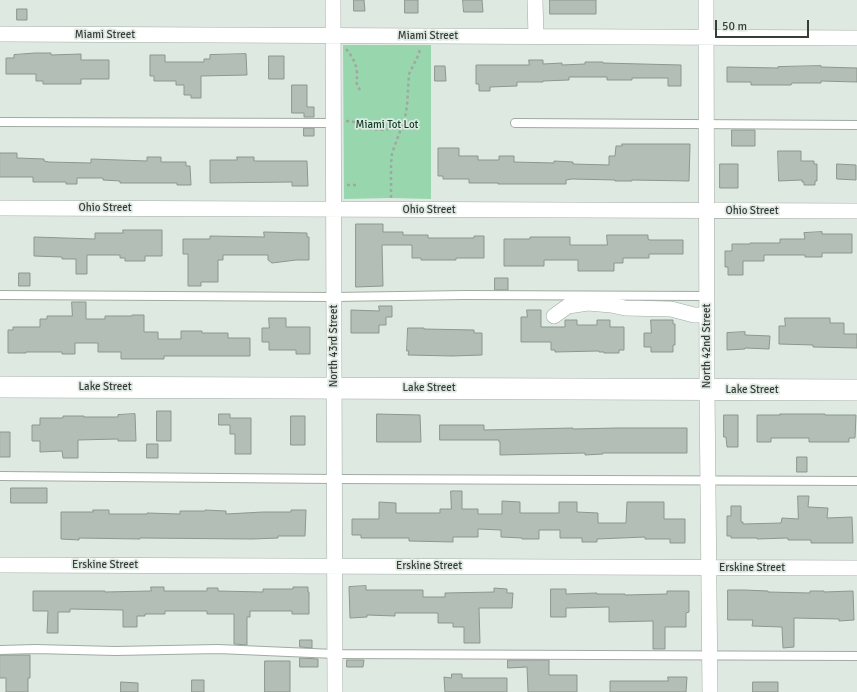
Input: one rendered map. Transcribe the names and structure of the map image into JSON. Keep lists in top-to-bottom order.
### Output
{
  "streets": {
    "main road": ["Lake Street"],
    "street": [
      "Miami Street",
      "Ohio Street",
      "North 43rd Street",
      "North 42nd Street",
      "Erskine Street"
    ]
  },
  "crossings": [
    ["Miami Street", "North 43rd Street"],
    ["Miami Street", "North 42nd Street"],
    ["Ohio Street", "North 43rd Street"],
    ["Ohio Street", "North 42nd Street"],
    ["North 43rd Street", "Lake Street"],
    ["North 43rd Street", "Erskine Street"],
    ["North 42nd Street", "Lake Street"],
    ["North 42nd Street", "Erskine Street"]
  ],
  "parks": ["Miami Tot Lot"],
  "scale_bar": "50 m"
}
